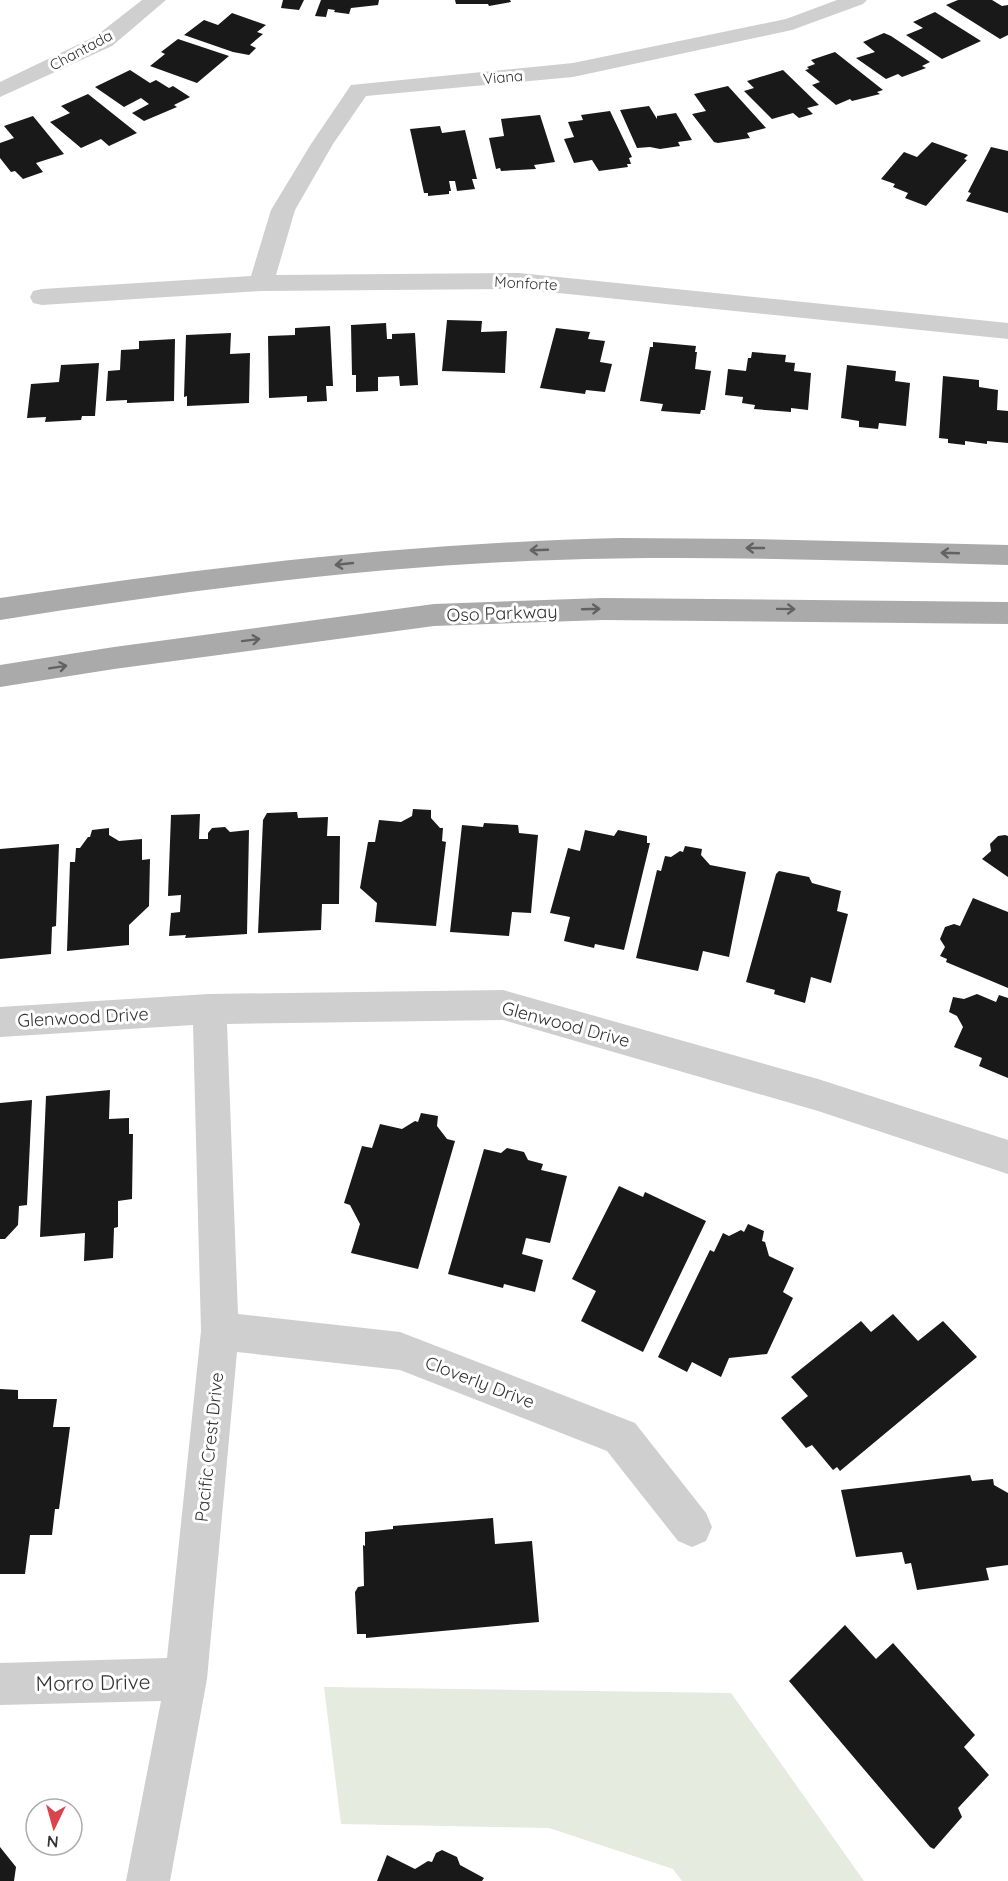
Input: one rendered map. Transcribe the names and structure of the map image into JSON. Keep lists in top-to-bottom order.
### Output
{
  "streets": {
    "main road": ["Oso Parkway"],
    "street": [
      "Chantada",
      "Viana",
      "Monforte",
      "Glenwood Drive",
      "Cloverly Drive",
      "Pacific Crest Drive",
      "Morro Drive"
    ]
  },
  "crossings": [
    ["Viana", "Monforte"],
    ["Glenwood Drive", "Pacific Crest Drive"],
    ["Cloverly Drive", "Pacific Crest Drive"],
    ["Pacific Crest Drive", "Morro Drive"]
  ],
  "north": "bottom"
}
